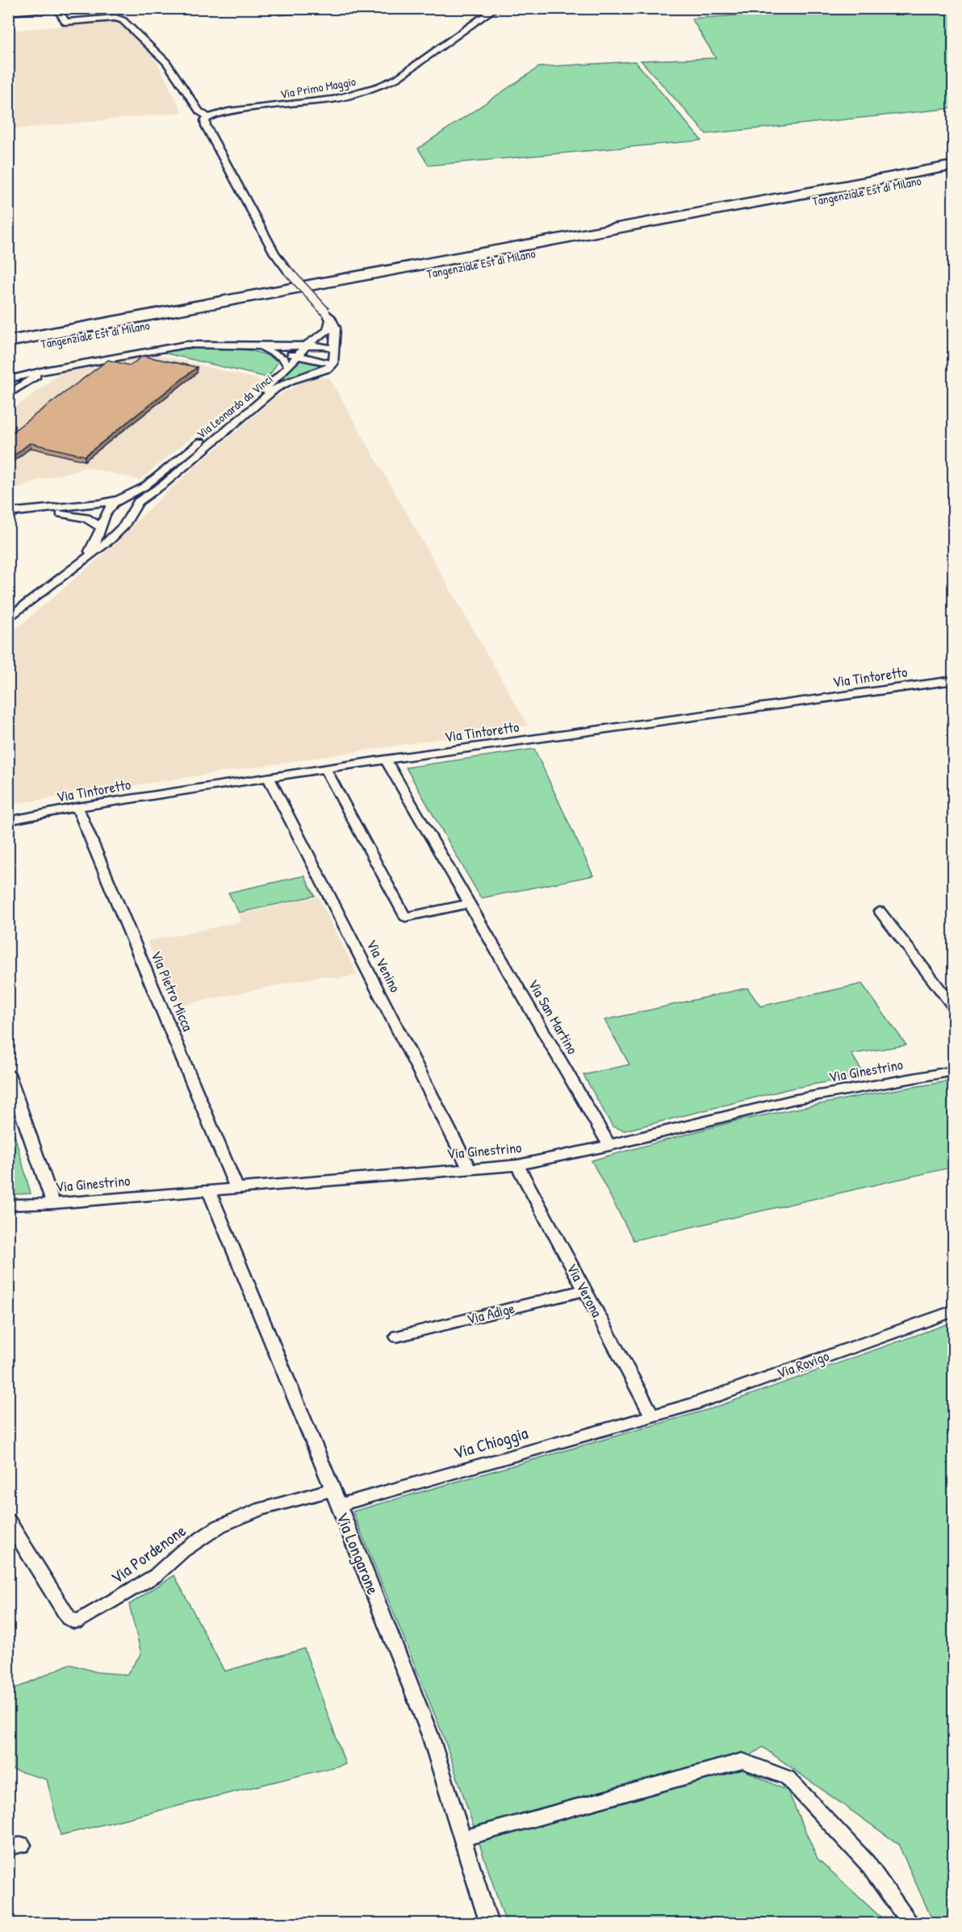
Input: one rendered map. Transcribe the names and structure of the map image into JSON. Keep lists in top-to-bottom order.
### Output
{
  "streets": {
    "highway": ["Tangenziale Est di Milano"],
    "street": [
      "Via Primo Maggio",
      "Via Leonardo da Vinci",
      "Via Tintoretto",
      "Via Venino",
      "Via Pietro Micca",
      "Via San Martino",
      "Via Ginestrino",
      "Via Verona",
      "Via Adige",
      "Via Rovigo",
      "Via Chioggia",
      "Via Longarone",
      "Via Pordenone"
    ]
  },
  "crossings": [
    ["Via Tintoretto", "Via Venino"],
    ["Via Tintoretto", "Via Pietro Micca"],
    ["Via Tintoretto", "Via San Martino"],
    ["Via Venino", "Via Ginestrino"],
    ["Via Pietro Micca", "Via Ginestrino"],
    ["Via San Martino", "Via Ginestrino"],
    ["Via Ginestrino", "Via Verona"],
    ["Via Ginestrino", "Via Longarone"],
    ["Via Verona", "Via Adige"],
    ["Via Verona", "Via Rovigo"],
    ["Via Verona", "Via Chioggia"],
    ["Via Rovigo", "Via Chioggia"],
    ["Via Chioggia", "Via Longarone"],
    ["Via Longarone", "Via Pordenone"]
  ]
}
